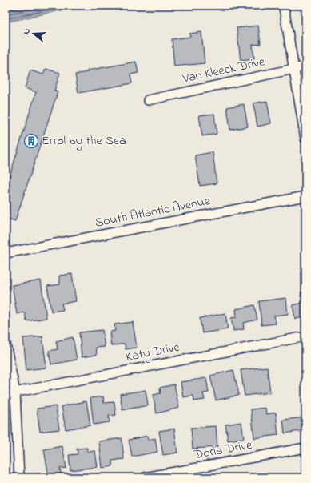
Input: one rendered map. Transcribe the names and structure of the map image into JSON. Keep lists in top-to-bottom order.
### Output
{
  "streets": {
    "street": [
      "Van Kleeck Drive",
      "South Atlantic Avenue",
      "Katy Drive",
      "Doris Drive"
    ]
  },
  "places": {
    "building": ["Errol by the Sea"]
  },
  "north": "left"
}
